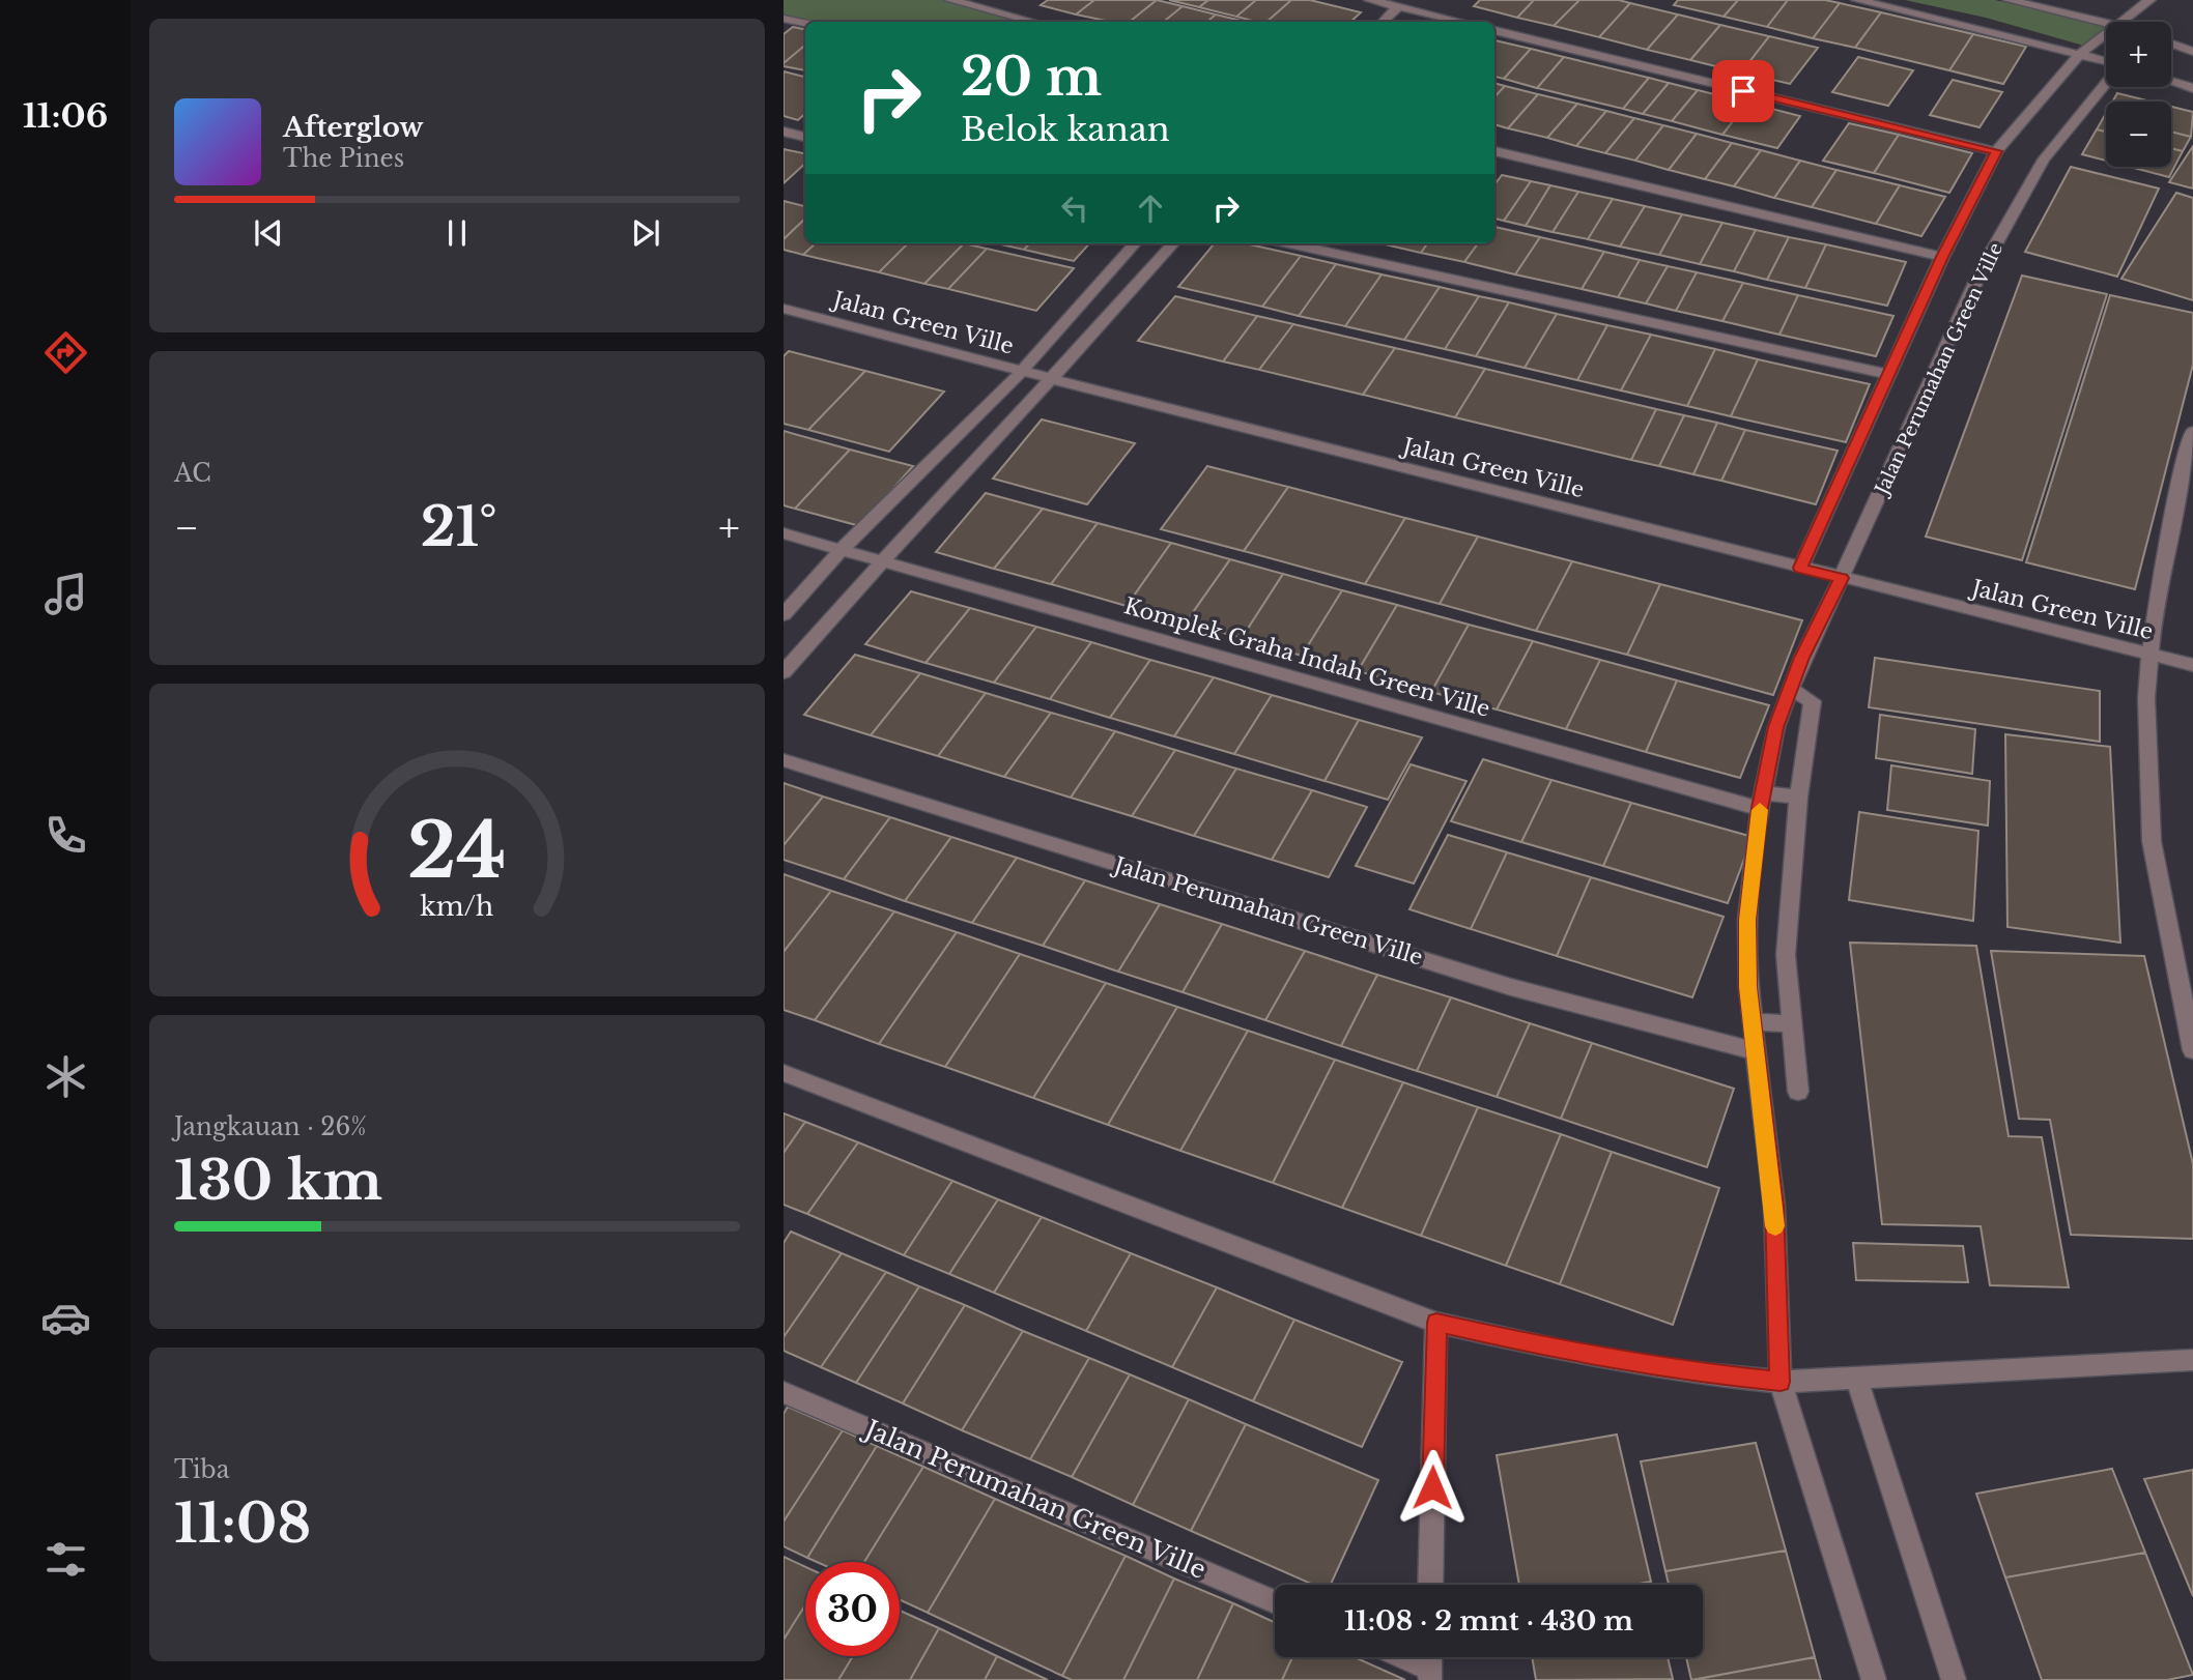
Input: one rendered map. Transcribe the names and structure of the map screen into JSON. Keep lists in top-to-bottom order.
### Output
{
  "streets": {
    "street": ["Jalan Green Ville", "Jalan Perumahan Green Ville", "Komplek Graha Indah Green Ville"]
  },
  "crossings": [
    ["Jalan Green Ville", "Jalan Perumahan Green Ville"],
    ["Jalan Perumahan Green Ville", "Komplek Graha Indah Green Ville"]
  ],
  "page": {
    "tabs": "11:06",
    "map_buttons": ["+", "−"],
    "turn": ["20 m", "Belok kanan"],
    "song": ["Afterglow", "The Pines"],
    "tile": [
      "AC",
      ["Jangkauan · 26%", "130 km"],
      ["Tiba", "11:08"]
    ],
    "heat": ["−", "21°", "+"],
    "limit": "30",
    "trip": "11:08 · 2 mnt · 430 m",
    "gauge": ["24", "km/h"]
  }
}
